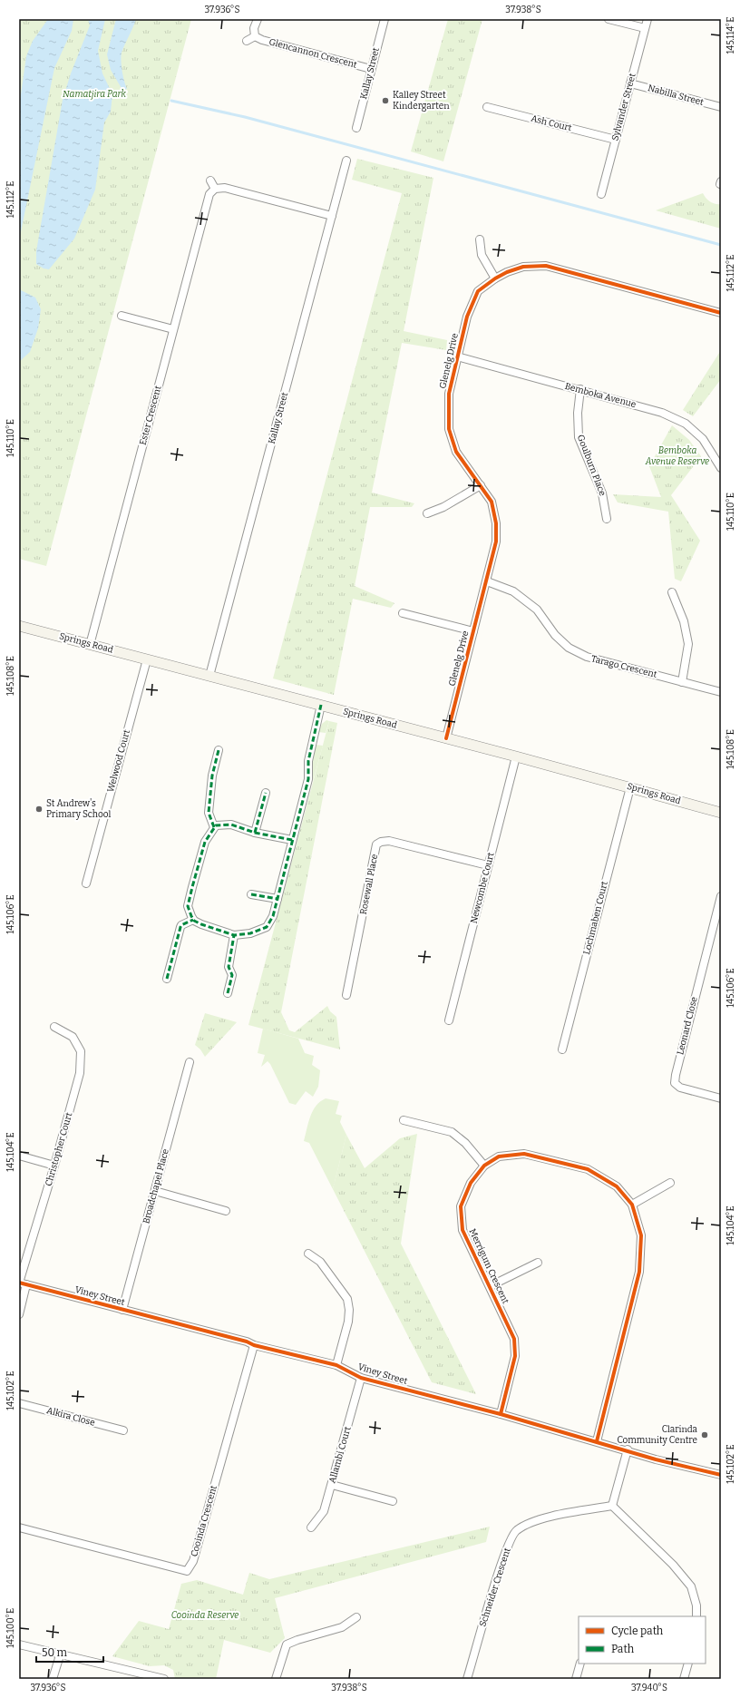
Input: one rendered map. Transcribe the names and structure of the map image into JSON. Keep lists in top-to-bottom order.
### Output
{
  "streets": {
    "main road": ["Springs Road"],
    "street": [
      "Glencannon Crescent",
      "Kallay Street",
      "Nabilla Street",
      "Sylvander Street",
      "Ash Court",
      "Glenelg Drive",
      "Bemboka Avenue",
      "Ester Crescent",
      "Goulburn Place",
      "Tarago Crescent",
      "Welwood Court",
      "Rosewall Place",
      "Newcombe Court",
      "Lochmaben Court",
      "Leonard Close",
      "Christopher Court",
      "Broadchapel Place",
      "Merrigum Crescent",
      "Viney Street",
      "Alkira Close",
      "Allambi Court",
      "Cooinda Crescent",
      "Schneider Crescent"
    ]
  },
  "crossings": [
    ["Glencannon Crescent", "Kallay Street"],
    ["Kallay Street", "Springs Road"],
    ["Nabilla Street", "Sylvander Street"],
    ["Sylvander Street", "Ash Court"],
    ["Glenelg Drive", "Bemboka Avenue"],
    ["Glenelg Drive", "Springs Road"],
    ["Glenelg Drive", "Tarago Crescent"],
    ["Bemboka Avenue", "Goulburn Place"],
    ["Ester Crescent", "Springs Road"],
    ["Springs Road", "Welwood Court"],
    ["Springs Road", "Newcombe Court"],
    ["Springs Road", "Lochmaben Court"],
    ["Rosewall Place", "Newcombe Court"],
    ["Christopher Court", "Viney Street"],
    ["Broadchapel Place", "Viney Street"],
    ["Merrigum Crescent", "Viney Street"],
    ["Viney Street", "Allambi Court"],
    ["Viney Street", "Cooinda Crescent"]
  ],
  "parks": ["Namatjira Park", "Bemboka Avenue Reserve", "Cooinda Reserve"],
  "places": ["Kalley Street Kindergarten", "St Andrew's Primary School", "Clarinda Community Centre"],
  "legend": ["Cycle path", "Path"],
  "scale_bar": "50 m",
  "coordinates": [
    "37.936°S",
    "37.938°S",
    "145.114°E",
    "145.112°E",
    "145.110°E",
    "145.108°E",
    "145.106°E",
    "145.104°E",
    "145.102°E",
    "145.100°E",
    "37.940°S"
  ]
}
